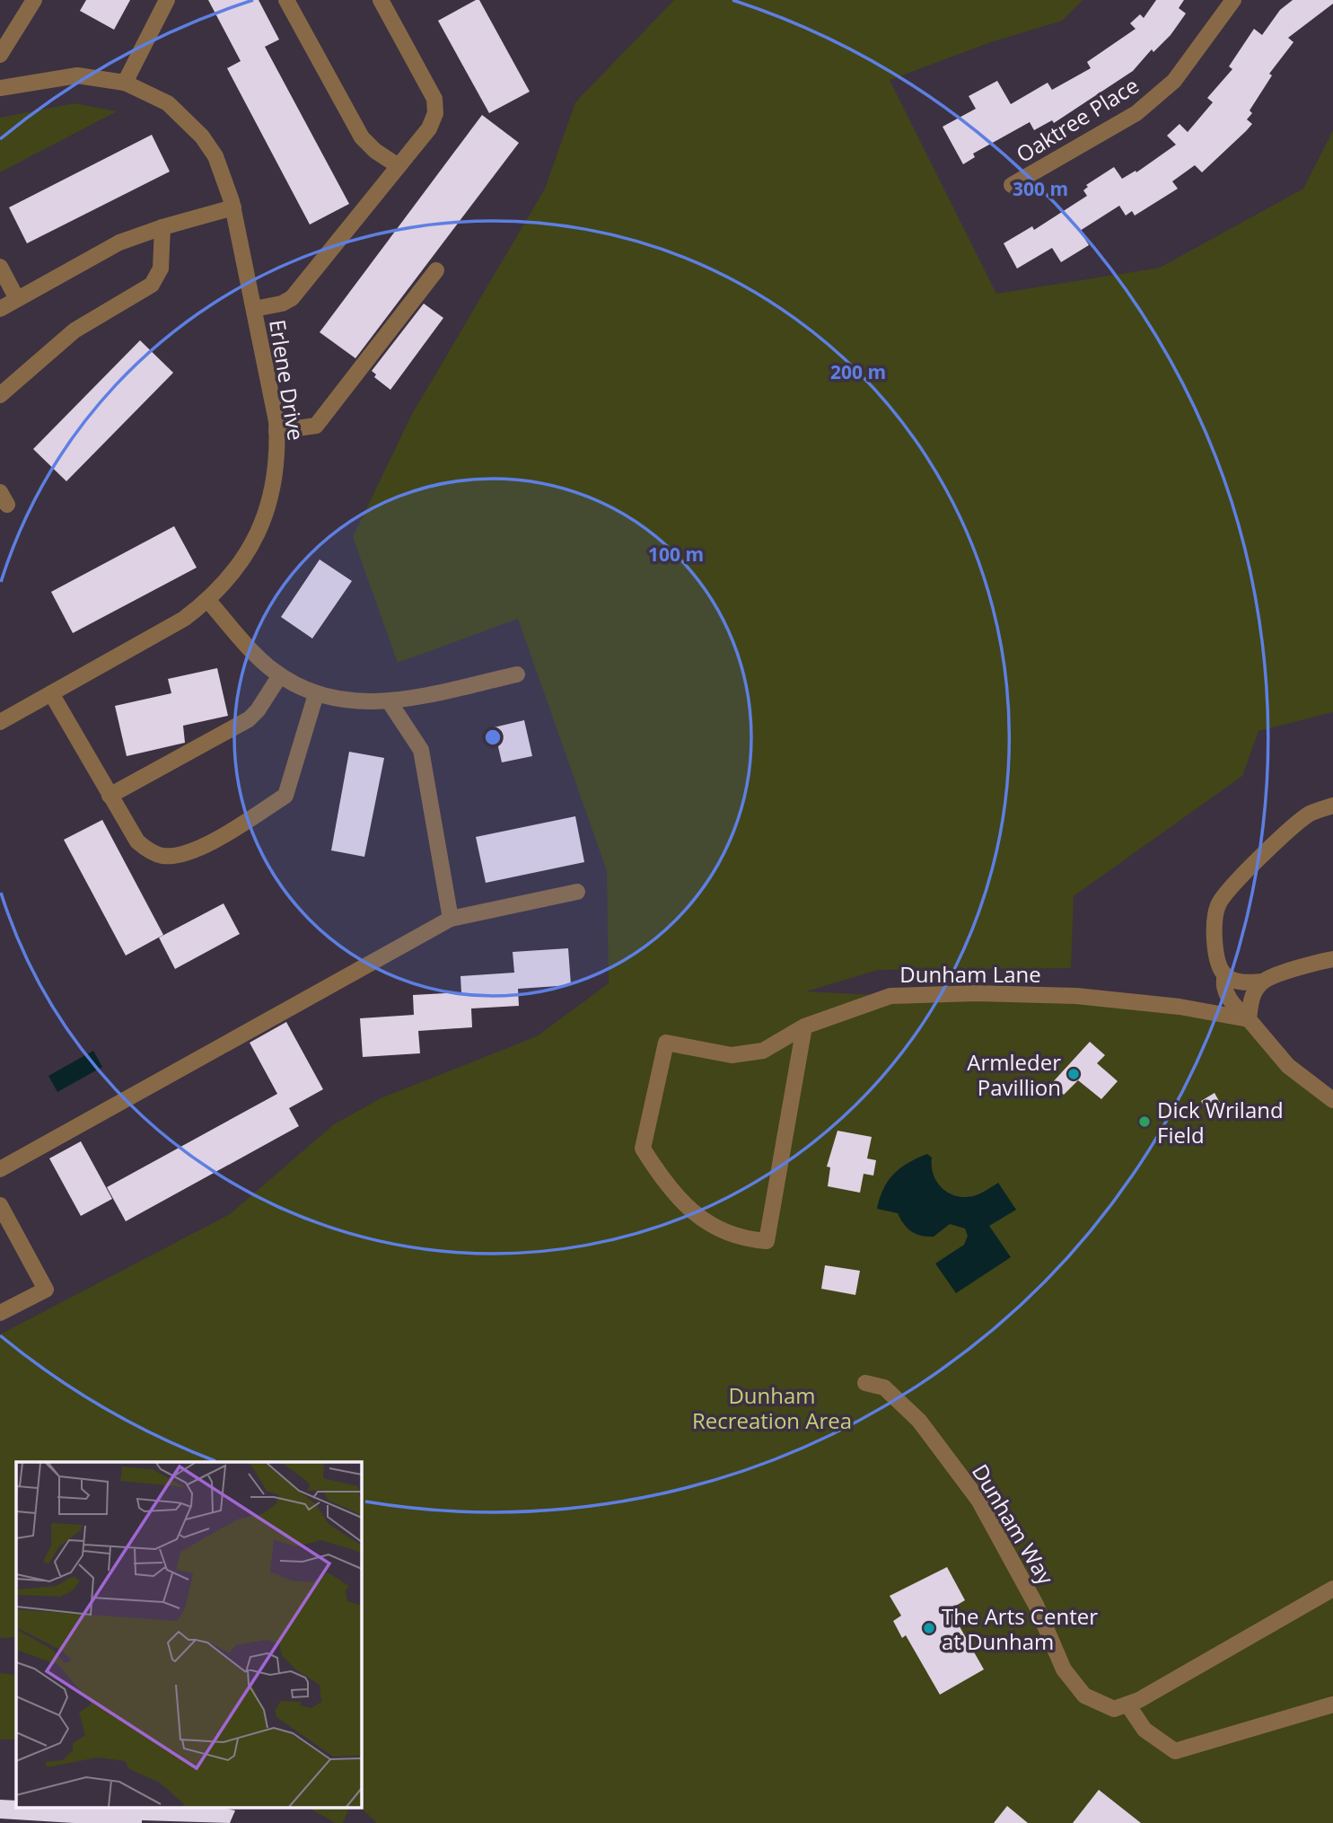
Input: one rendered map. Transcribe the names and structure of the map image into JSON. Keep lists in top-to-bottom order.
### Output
{
  "streets": {
    "street": [
      "Oaktree Place",
      "Erlene Drive",
      "Dunham Lane",
      "Dunham Way"
    ]
  },
  "parks": ["Dunham Recreation Area"],
  "places": ["Armleder Pavillion", "Dick Wriland Field", "The Arts Center at Dunham"],
  "rings": ["300 m", "200 m", "100 m"]
}
